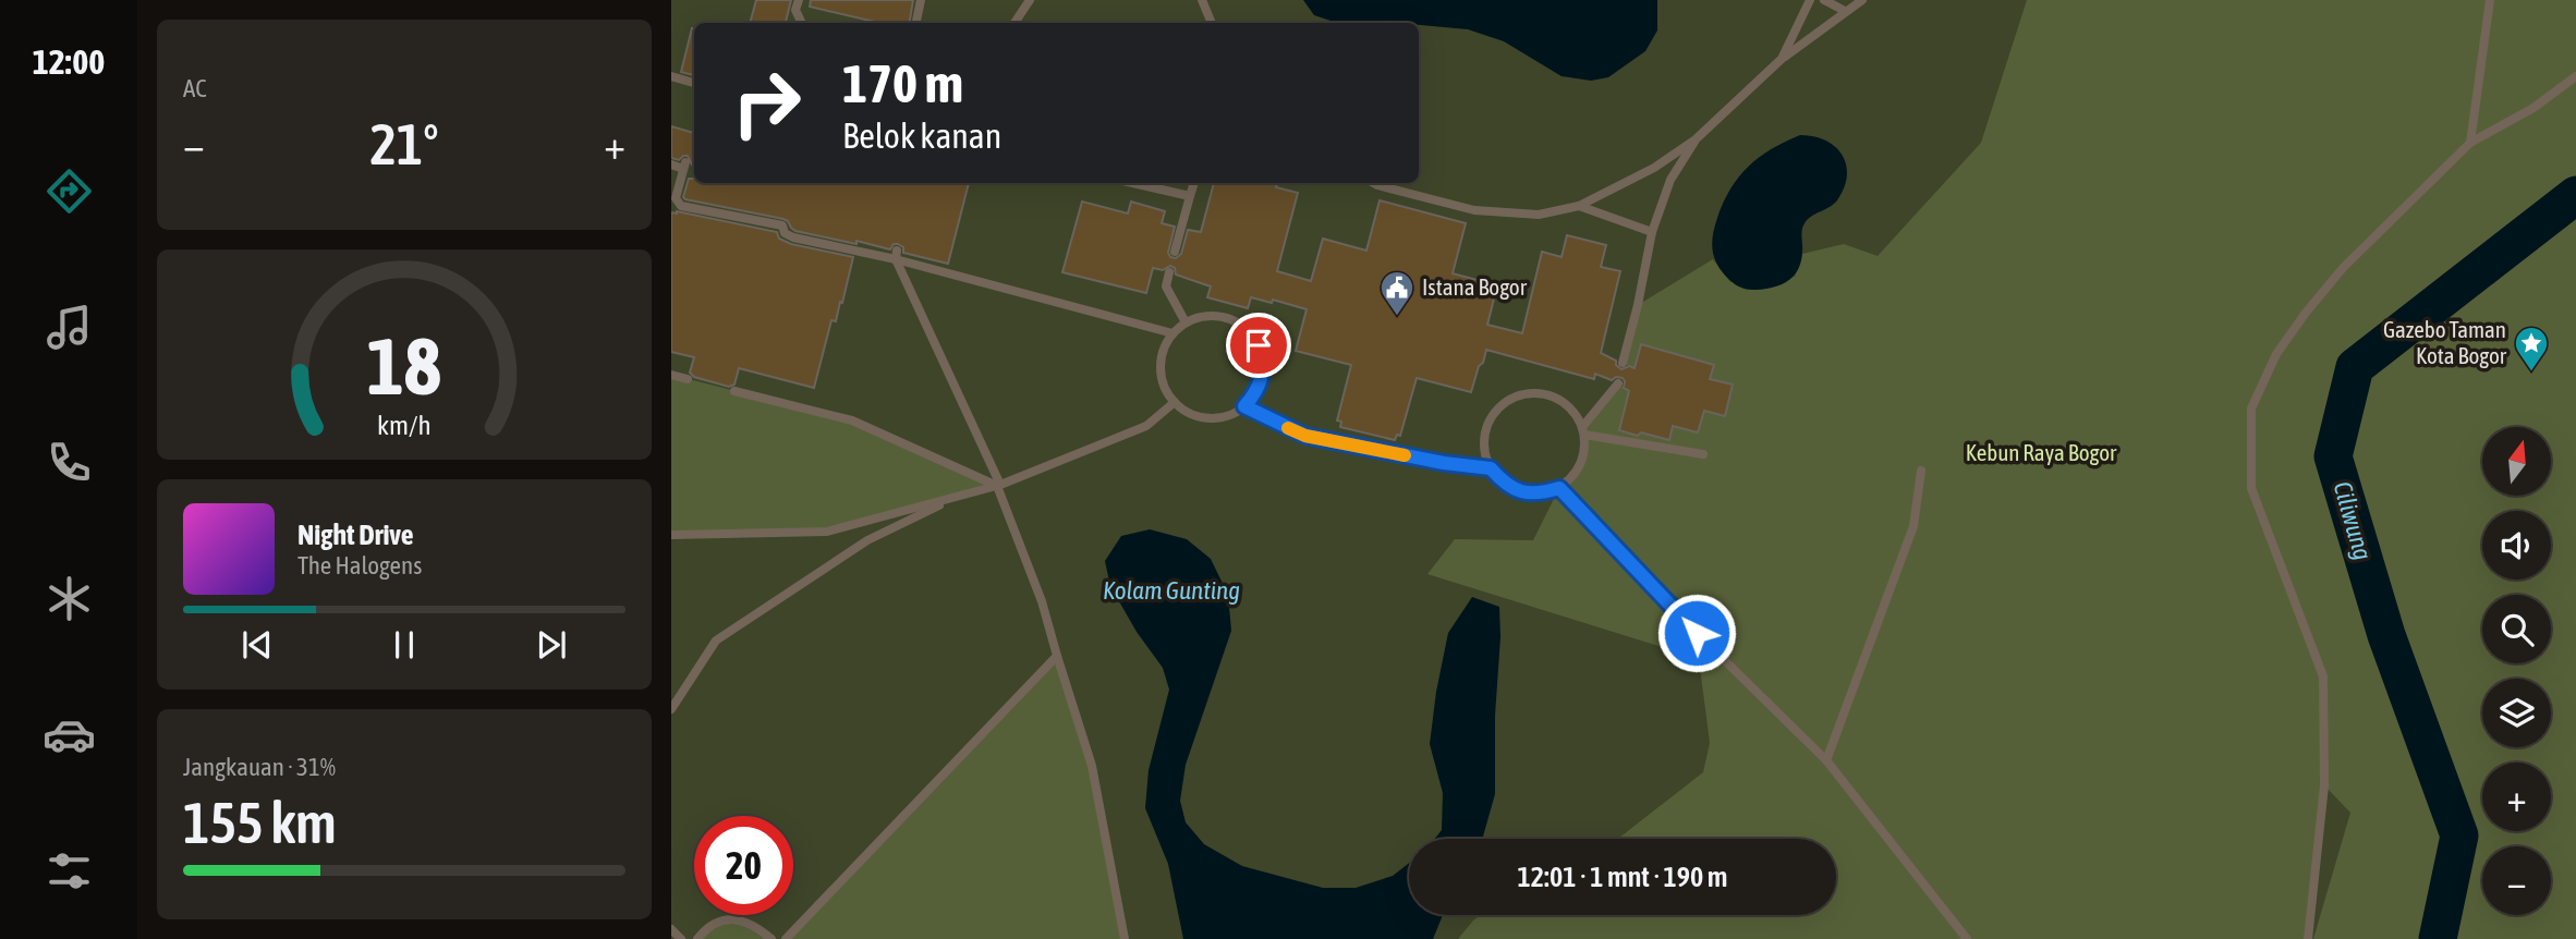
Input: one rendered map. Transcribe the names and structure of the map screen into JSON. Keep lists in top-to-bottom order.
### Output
{
  "water": ["Ciliwung", "Kolam Gunting"],
  "parks": ["Kebun Raya Bogor"],
  "places": {
    "public building": ["Istana Bogor"],
    "place": ["Gazebo Taman Kota Bogor"]
  },
  "north": "top",
  "page": {
    "tabs": "12:00",
    "tile": [
      "AC",
      ["Jangkauan · 31%", "155 km"]
    ],
    "turn": ["170 m", "Belok kanan"],
    "heat": ["−", "21°", "+"],
    "map_buttons": ["+", "−"],
    "song": ["Night Drive", "The Halogens"],
    "limit": "20",
    "trip": "12:01 · 1 mnt · 190 m",
    "gauge": ["18", "km/h"]
  }
}
